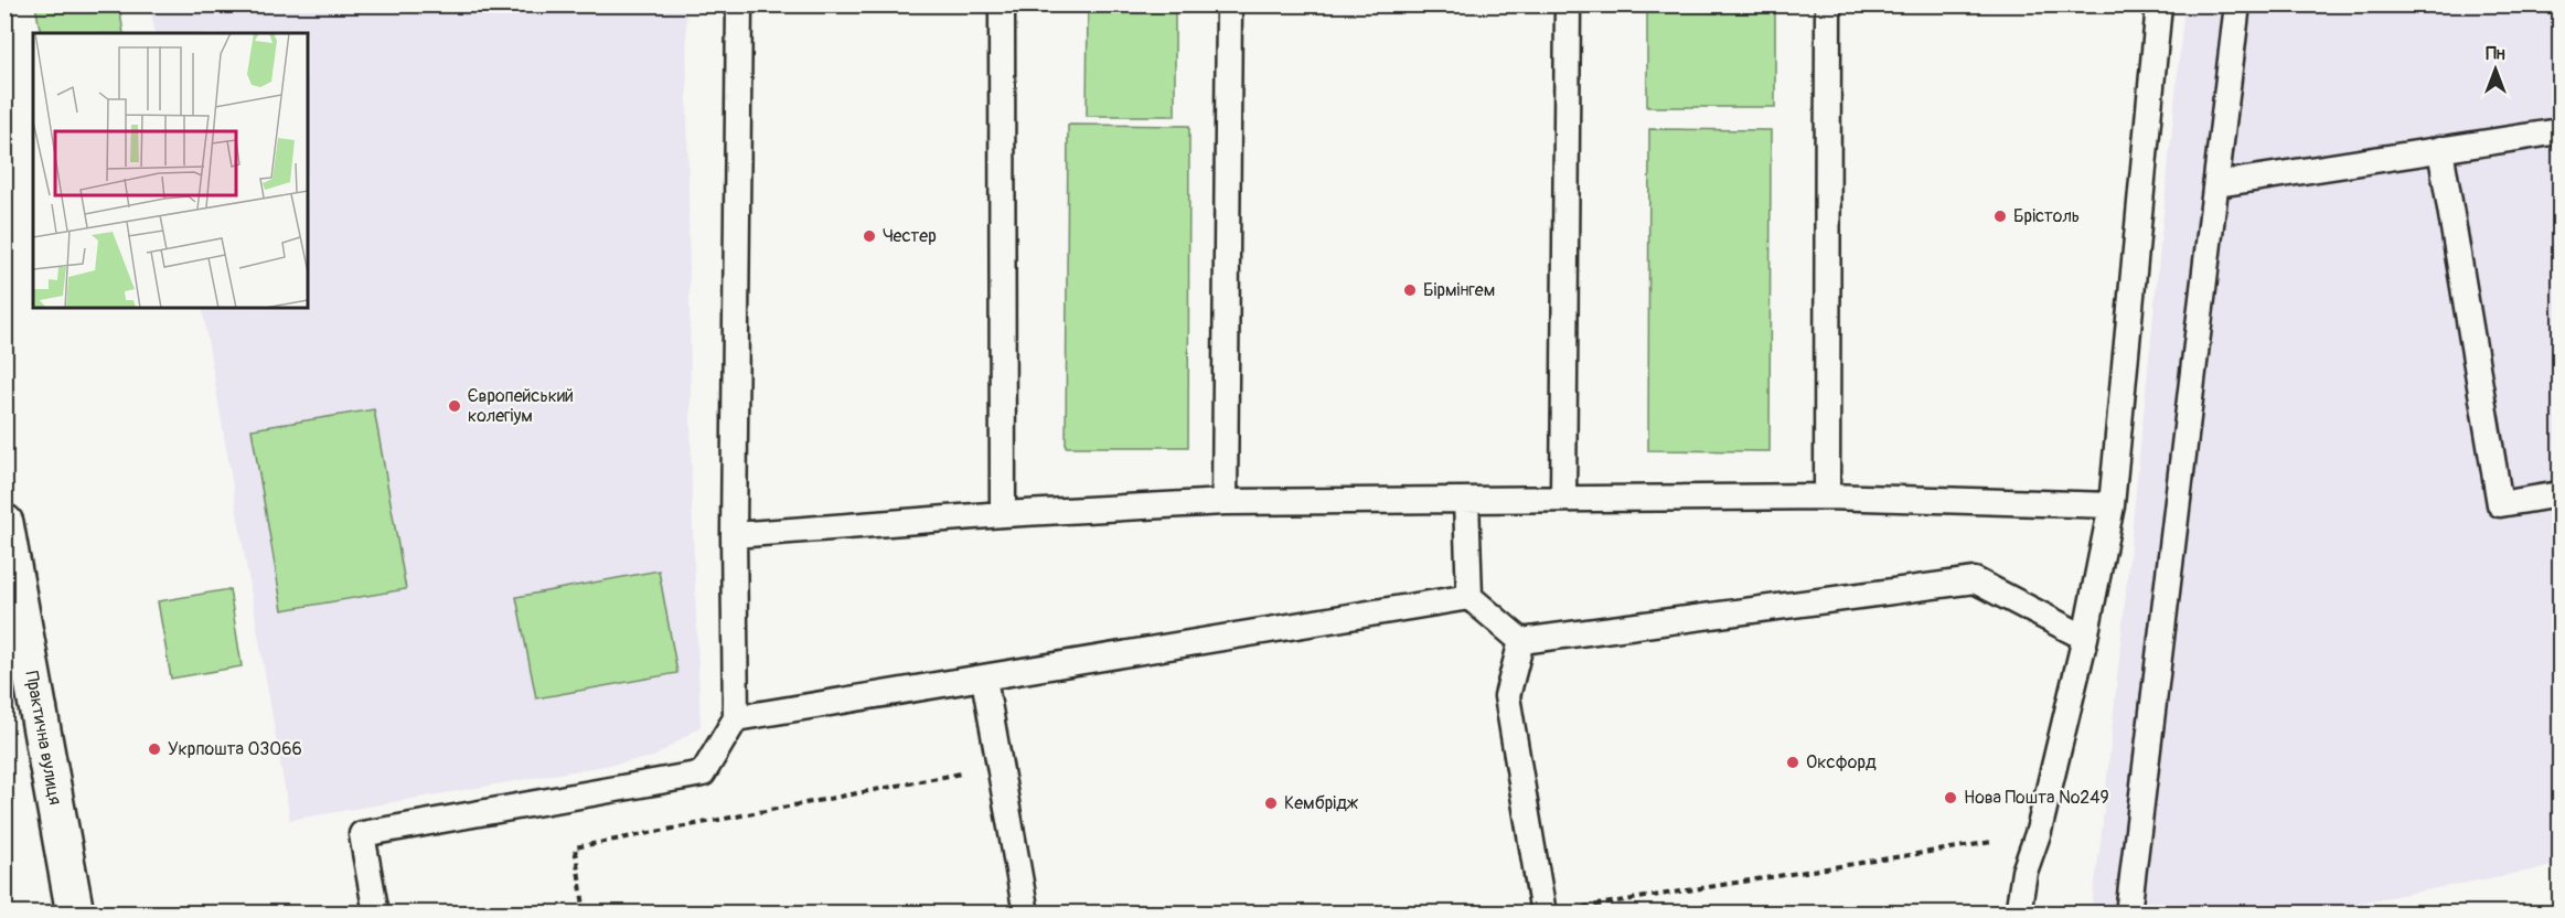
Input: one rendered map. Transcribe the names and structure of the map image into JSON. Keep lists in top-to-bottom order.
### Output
{
  "streets": {
    "street": ["Практична вулиця"]
  },
  "places": [
    "Брістоль",
    "Честер",
    "Бірмінгем",
    "Європейський колегіум",
    "Укрпошта 03066",
    "Оксфорд",
    "Нова Пошта №249",
    "Кембрідж"
  ],
  "north": "top"
}
